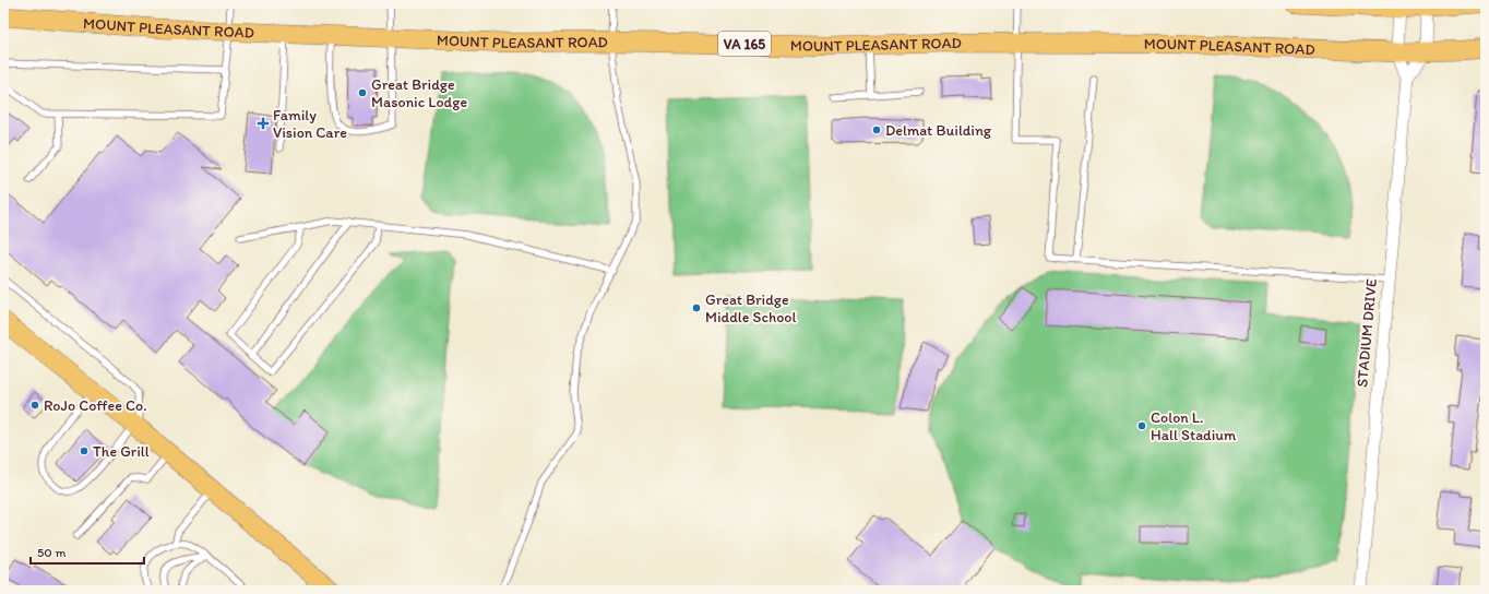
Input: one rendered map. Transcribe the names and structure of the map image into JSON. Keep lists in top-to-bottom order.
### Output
{
  "streets": {
    "main road": ["MOUNT PLEASANT ROAD", "VA 165"],
    "street": ["STADIUM DRIVE"]
  },
  "crossings": [
    ["MOUNT PLEASANT ROAD", "STADIUM DRIVE"]
  ],
  "places": {
    "other": [
      "Great Bridge Masonic Lodge",
      "Delmat Building",
      "Great Bridge Middle School",
      "RoJo Coffee Co.",
      "Colon L. Hall Stadium",
      "The Grill"
    ],
    "health": ["Family Vision Care"]
  },
  "scale_bar": "50 m"
}
